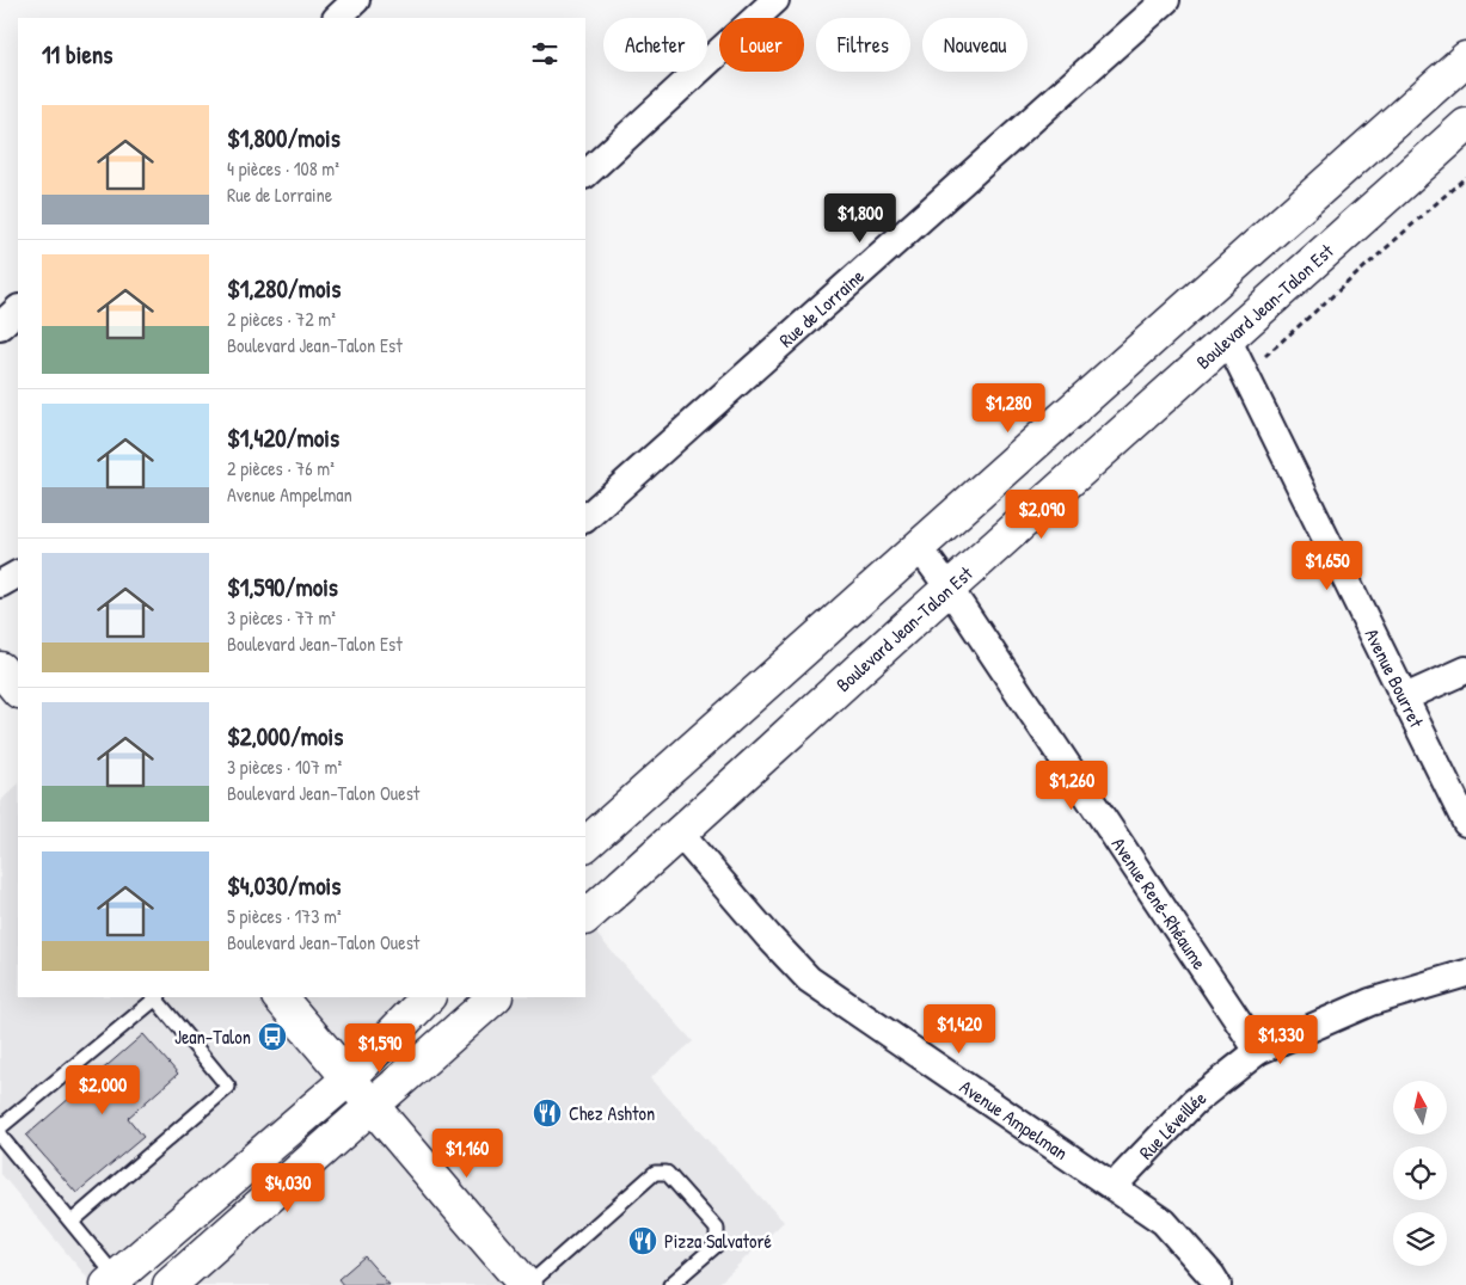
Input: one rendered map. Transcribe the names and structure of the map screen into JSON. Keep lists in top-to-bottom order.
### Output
{
  "streets": {
    "street": [
      "Boulevard Jean-Talon Est",
      "Rue de Lorraine",
      "Avenue Bourret",
      "Avenue René-Rhéaume",
      "Avenue Ampelman",
      "Rue Léveillée"
    ]
  },
  "crossings": [
    ["Boulevard Jean-Talon Est", "Avenue Bourret"],
    ["Boulevard Jean-Talon Est", "Avenue René-Rhéaume"],
    ["Boulevard Jean-Talon Est", "Avenue Ampelman"],
    ["Avenue René-Rhéaume", "Rue Léveillée"],
    ["Avenue Ampelman", "Rue Léveillée"]
  ],
  "places": {
    "bus stop": ["Jean-Talon"],
    "restaurant": ["Chez Ashton", "Pizza Salvatoré"]
  },
  "north": "top",
  "page": {
    "chip": [
      "Acheter",
      "Louer",
      "Filtres",
      "Nouveau"
    ],
    "heading": "11 biens",
    "list": [
      {
        "name": "$1,800/mois",
        "note": "4 pièces · 108 m² · Rue de Lorraine"
      },
      {
        "name": "$1,280/mois",
        "note": "2 pièces · 72 m² · Boulevard Jean-Talon Est"
      },
      {
        "name": "$1,420/mois",
        "note": "2 pièces · 76 m² · Avenue Ampelman"
      },
      {
        "name": "$1,590/mois",
        "note": "3 pièces · 77 m² · Boulevard Jean-Talon Est"
      },
      {
        "name": "$2,000/mois",
        "note": "3 pièces · 107 m² · Boulevard Jean-Talon Ouest"
      },
      {
        "name": "$4,030/mois",
        "note": "5 pièces · 173 m² · Boulevard Jean-Talon Ouest"
      }
    ],
    "price": [
      "$1,800",
      "$1,280",
      "$2,090",
      "$1,650",
      "$1,260",
      "$1,420",
      "$1,330",
      "$1,590",
      "$2,000",
      "$1,160",
      "$4,030"
    ]
  }
}
